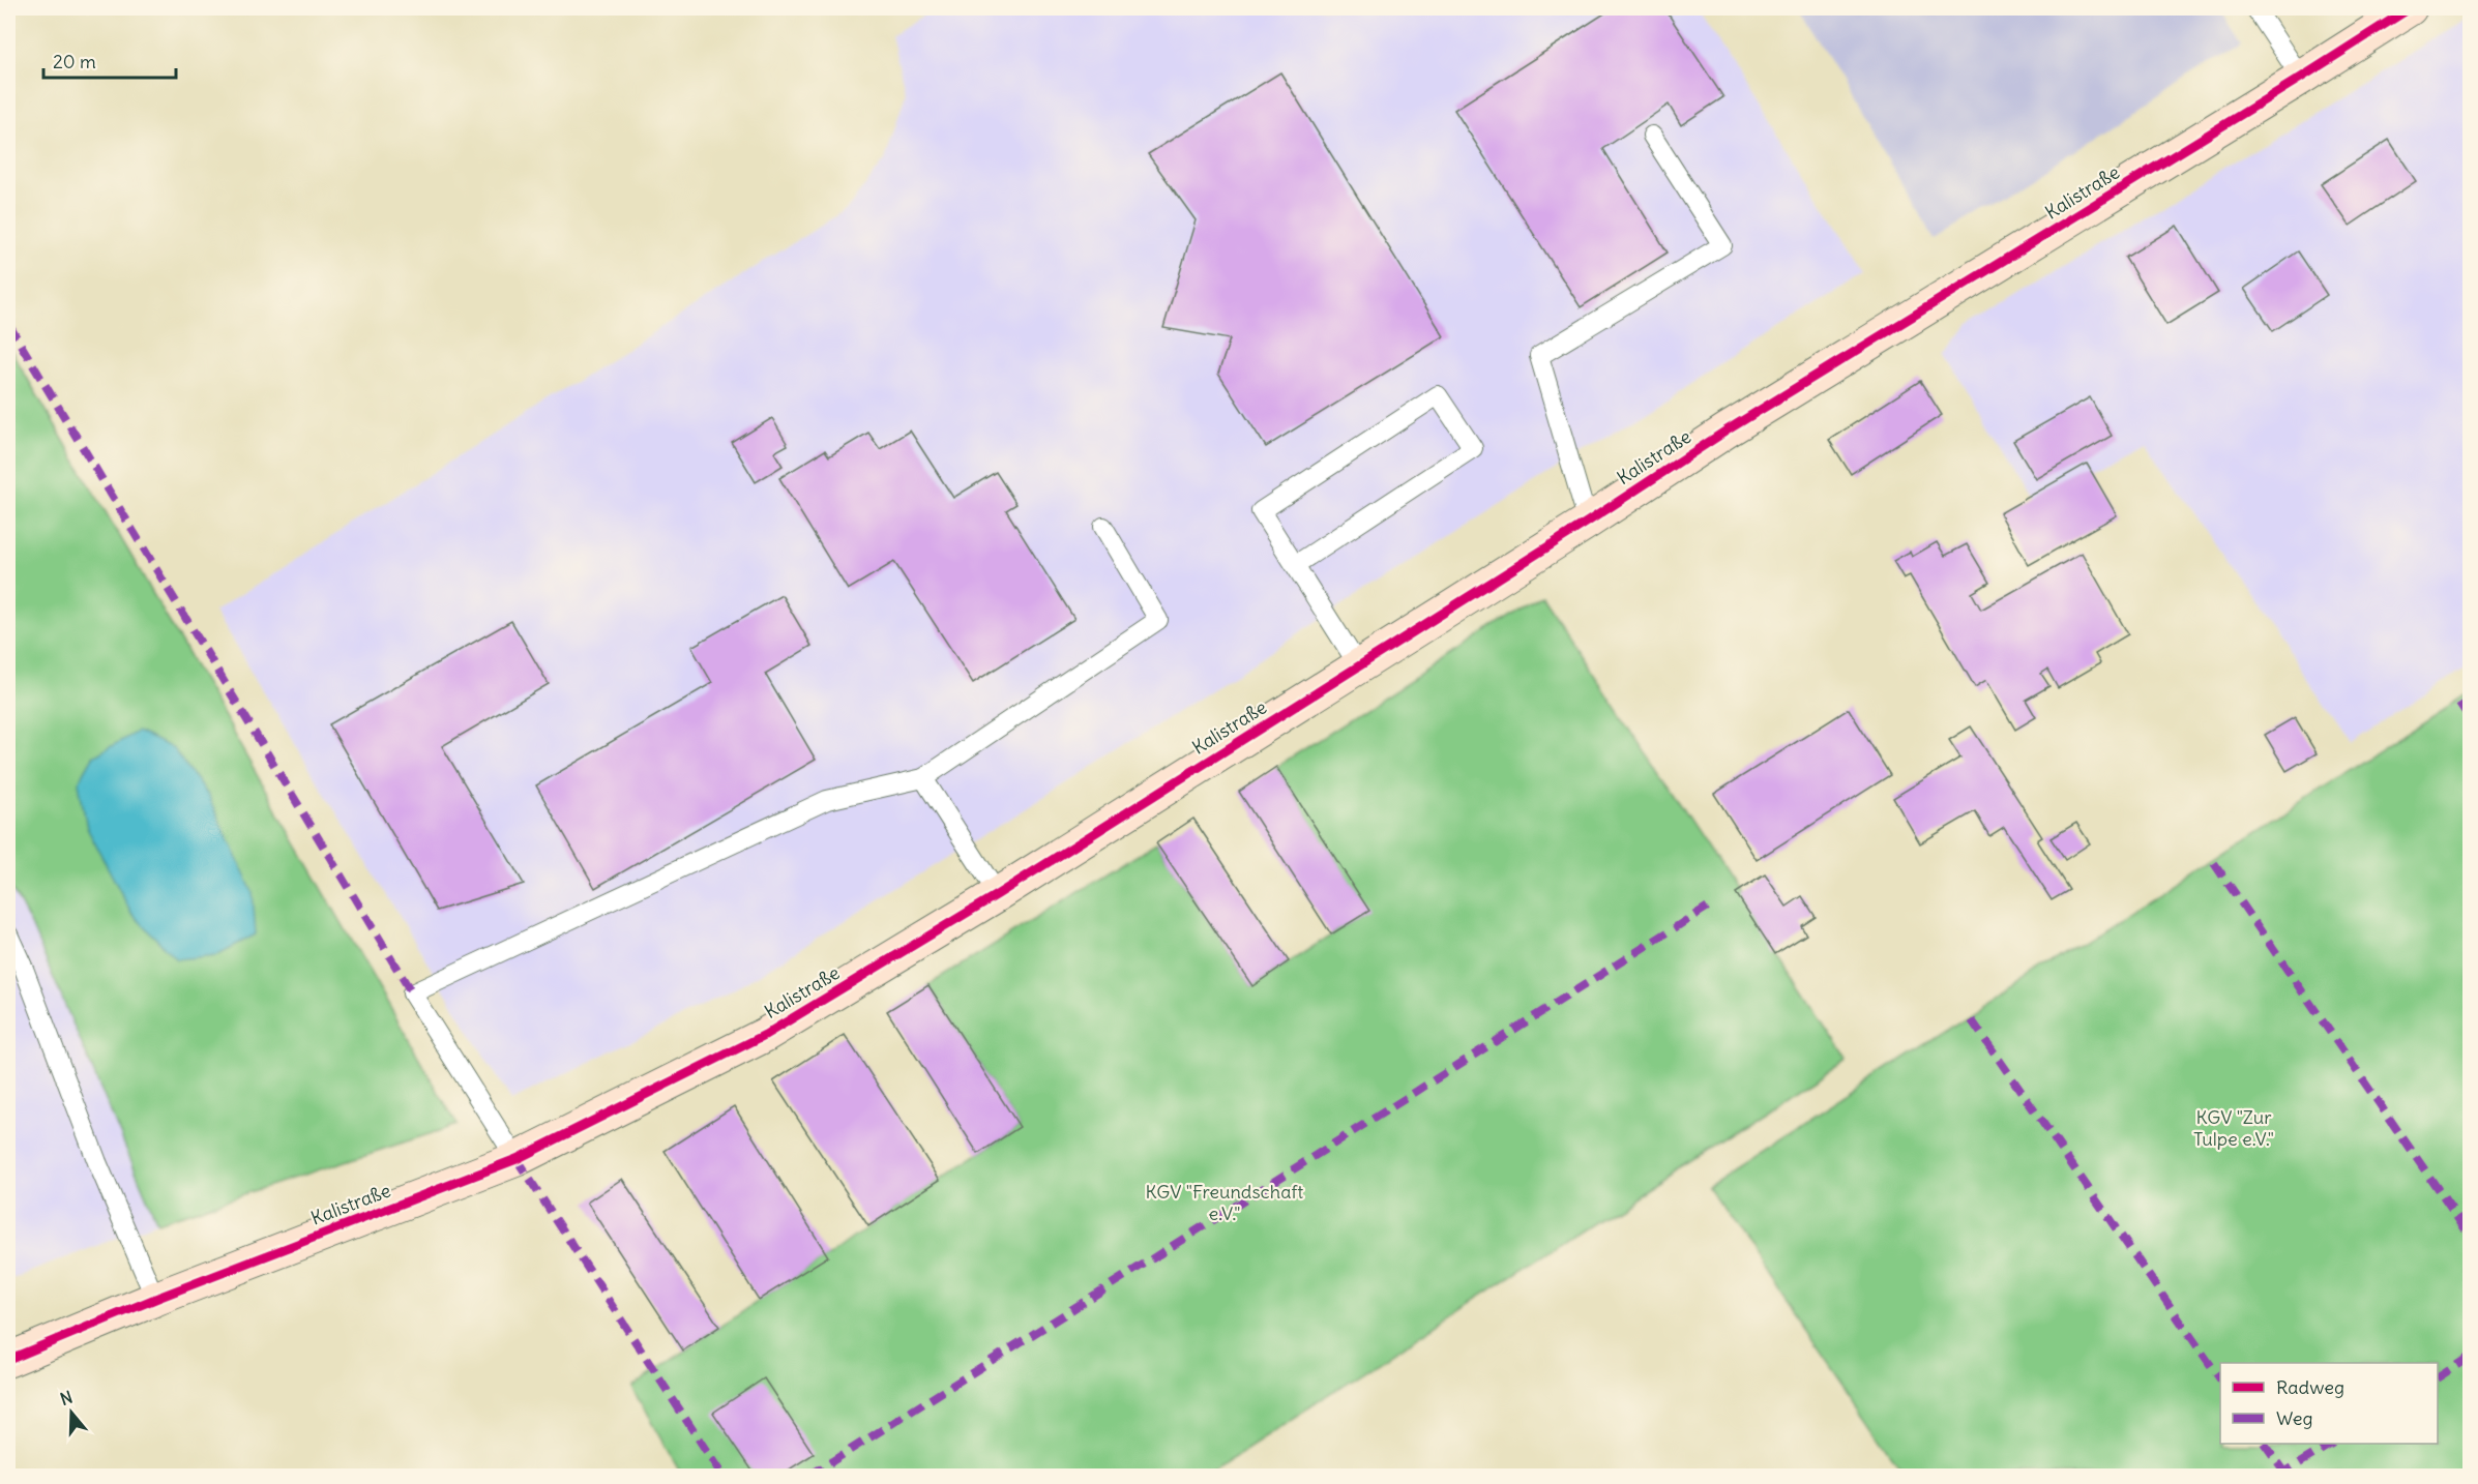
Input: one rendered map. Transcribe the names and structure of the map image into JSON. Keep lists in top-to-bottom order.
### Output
{
  "streets": {
    "street": ["Kalistraße"]
  },
  "parks": ["KGV \"Zur Tulpe e.V.\"", "KGV \"Freundschaft e.V.\""],
  "legend": ["Radweg", "Weg"],
  "scale_bar": "20 m",
  "north": "top"
}
